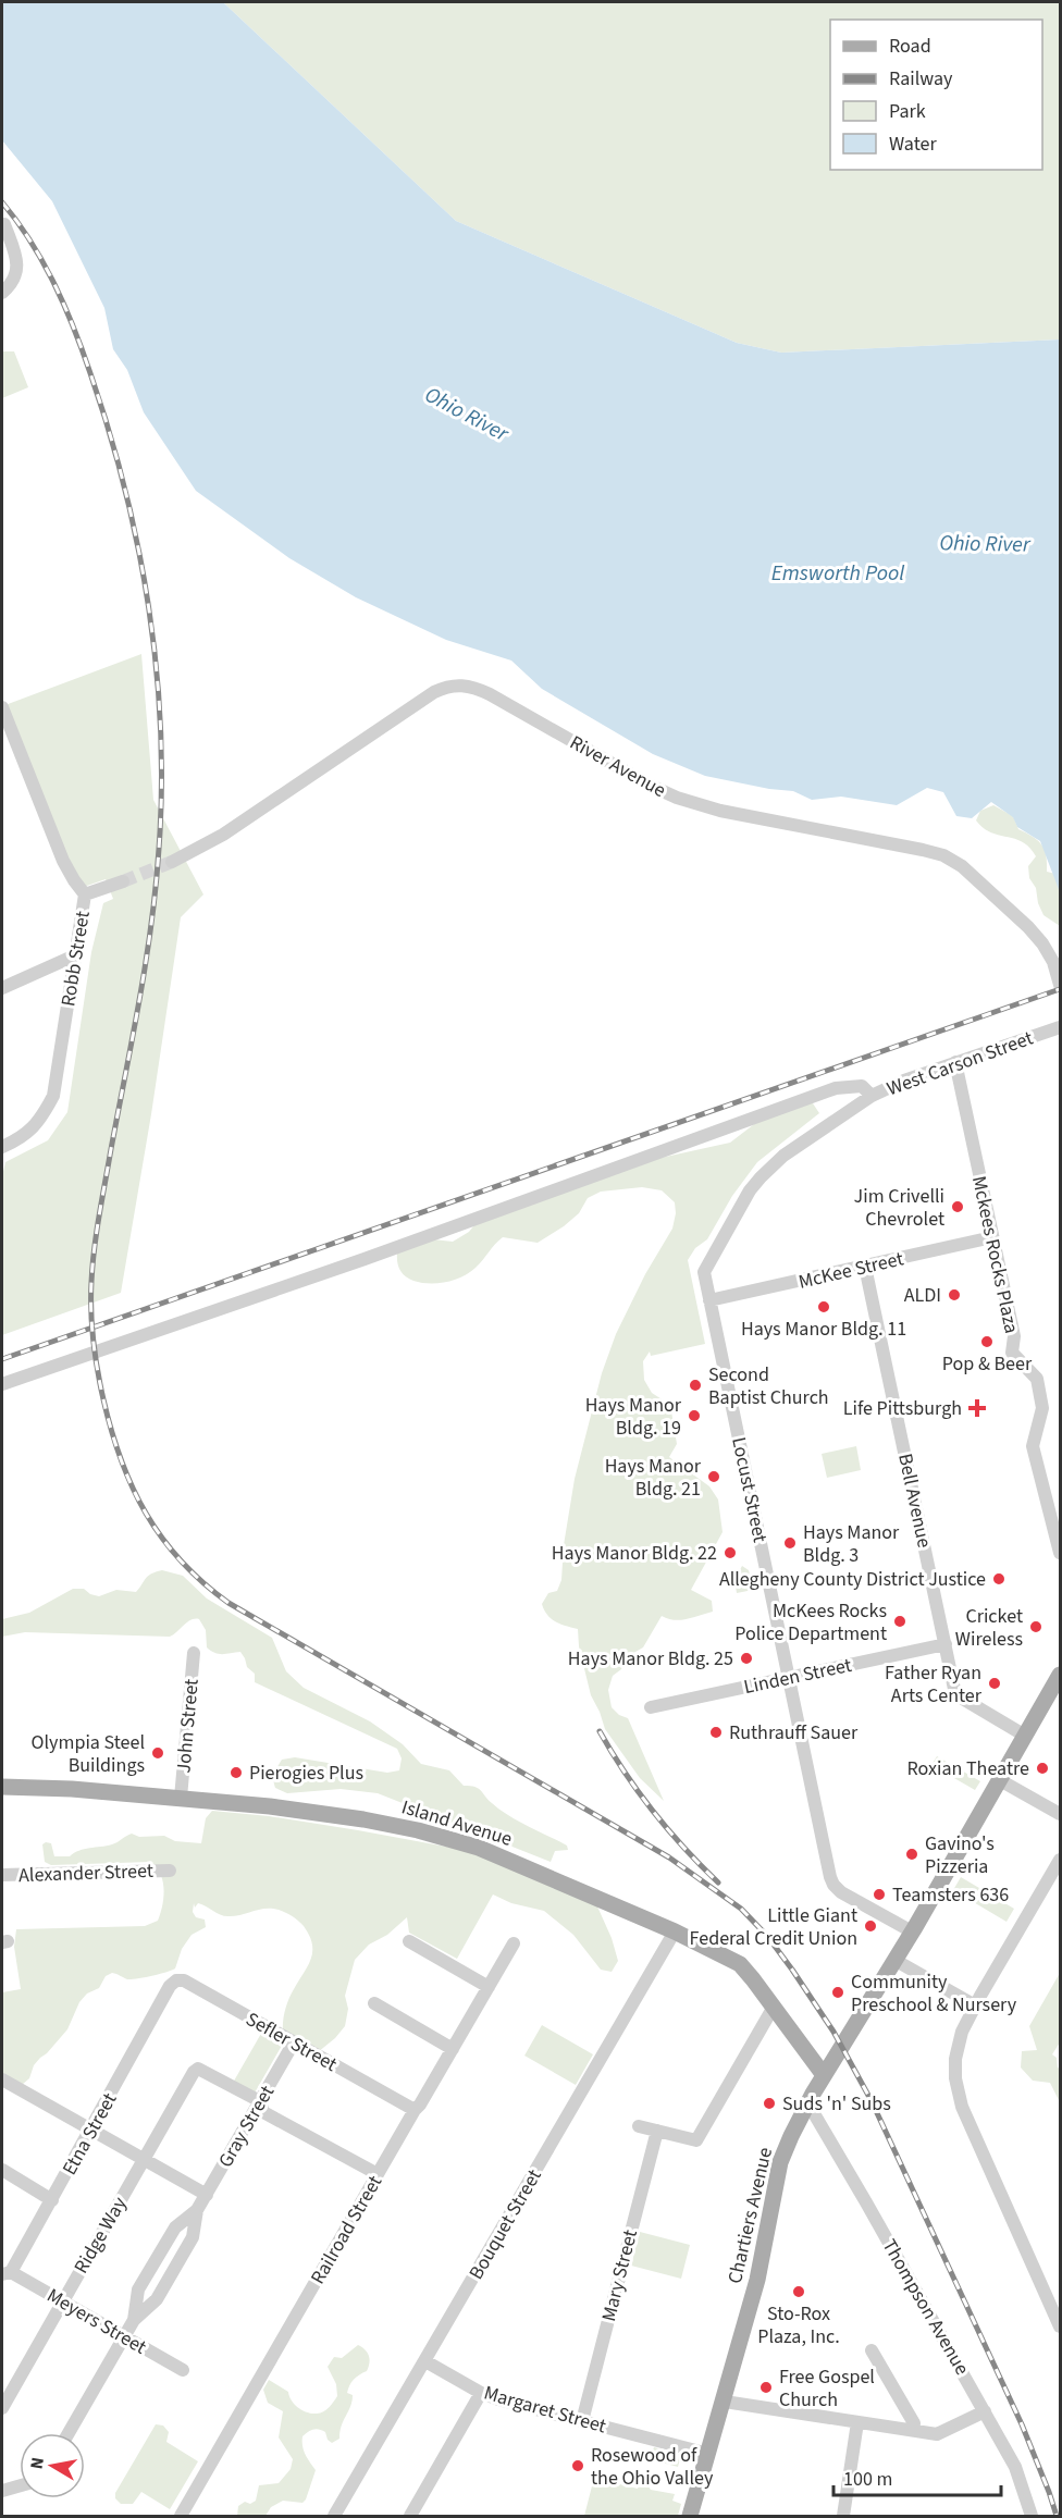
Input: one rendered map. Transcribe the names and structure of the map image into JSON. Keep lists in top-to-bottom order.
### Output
{
  "streets": {
    "main road": ["Island Avenue", "Chartiers Avenue"],
    "street": [
      "River Avenue",
      "Robb Street",
      "West Carson Street",
      "Mckees Rocks Plaza",
      "McKee Street",
      "Locust Street",
      "Bell Avenue",
      "Linden Street",
      "John Street",
      "Alexander Street",
      "Sefler Street",
      "Gray Street",
      "Etna Street",
      "Bouquet Street",
      "Railroad Street",
      "Ridge Way",
      "Mary Street",
      "Thompson Avenue",
      "Meyers Street",
      "Margaret Street"
    ]
  },
  "crossings": [
    ["West Carson Street", "Mckees Rocks Plaza"],
    ["West Carson Street", "Locust Street"],
    ["Mckees Rocks Plaza", "McKee Street"],
    ["McKee Street", "Locust Street"],
    ["McKee Street", "Bell Avenue"],
    ["Locust Street", "Linden Street"],
    ["Locust Street", "Chartiers Avenue"],
    ["Bell Avenue", "Linden Street"],
    ["Bell Avenue", "Chartiers Avenue"],
    ["John Street", "Island Avenue"],
    ["Island Avenue", "Chartiers Avenue"],
    ["Island Avenue", "Bouquet Street"],
    ["Sefler Street", "Gray Street"],
    ["Sefler Street", "Etna Street"],
    ["Sefler Street", "Railroad Street"],
    ["Gray Street", "Ridge Way"],
    ["Gray Street", "Meyers Street"],
    ["Etna Street", "Meyers Street"],
    ["Chartiers Avenue", "Thompson Avenue"],
    ["Chartiers Avenue", "Margaret Street"],
    ["Bouquet Street", "Margaret Street"],
    ["Ridge Way", "Meyers Street"],
    ["Mary Street", "Margaret Street"]
  ],
  "water": ["Ohio River", "Emsworth Pool"],
  "places": {
    "other": [
      "Jim Crivelli Chevrolet",
      "ALDI",
      "Hays Manor Bldg. 11",
      "Pop & Beer",
      "Second Baptist Church",
      "Hays Manor Bldg. 19",
      "Hays Manor Bldg. 21",
      "Hays Manor Bldg. 3",
      "Hays Manor Bldg. 22",
      "Allegheny County District Justice",
      "McKees Rocks Police Department",
      "Cricket Wireless",
      "Hays Manor Bldg. 25",
      "Father Ryan Arts Center",
      "Ruthrauff Sauer",
      "Olympia Steel Buildings",
      "Roxian Theatre",
      "Pierogies Plus",
      "Gavino's Pizzeria",
      "Teamsters 636",
      "Little Giant Federal Credit Union",
      "Community Preschool & Nursery",
      "Suds 'n' Subs",
      "Sto-Rox Plaza, Inc.",
      "Free Gospel Church",
      "Rosewood of the Ohio Valley"
    ],
    "health": ["Life Pittsburgh"]
  },
  "legend": [
    "Road",
    "Railway",
    "Park",
    "Water"
  ],
  "scale_bar": "100 m",
  "north": "left"
}
